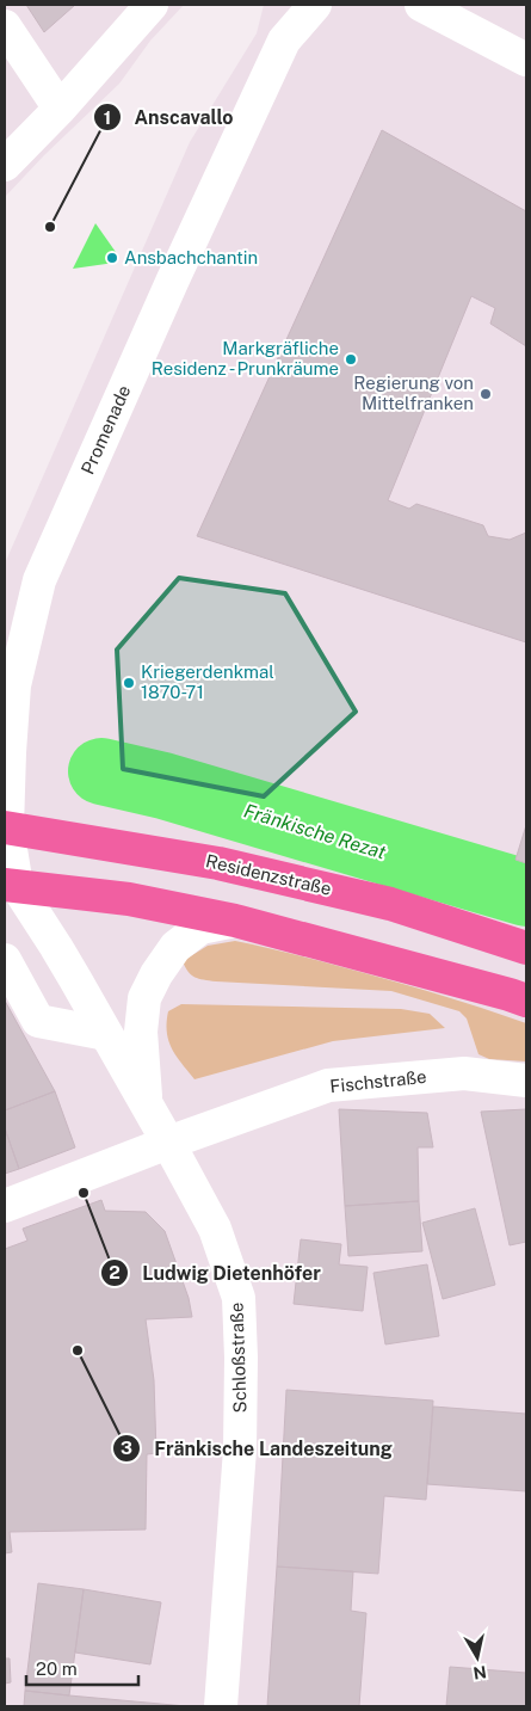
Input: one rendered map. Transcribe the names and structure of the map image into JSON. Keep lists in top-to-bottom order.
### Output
{
  "streets": {
    "main road": ["Residenzstraße"],
    "street": ["Promenade", "Fischstraße", "Schloßstraße"]
  },
  "crossings": [
    ["Promenade", "Residenzstraße"],
    ["Promenade", "Schloßstraße"],
    ["Fischstraße", "Schloßstraße"]
  ],
  "water": ["Fränkische Rezat"],
  "places": [
    "Anscavallo",
    "Ansbachchantin",
    "Markgräfliche Residenz - Prunkräume",
    "Regierung von Mittelfranken",
    "Kriegerdenkmal 1870-71",
    "Ludwig Dietenhöfer",
    "Fränkische Landeszeitung"
  ],
  "scale_bar": "20 m",
  "north": "bottom"
}
